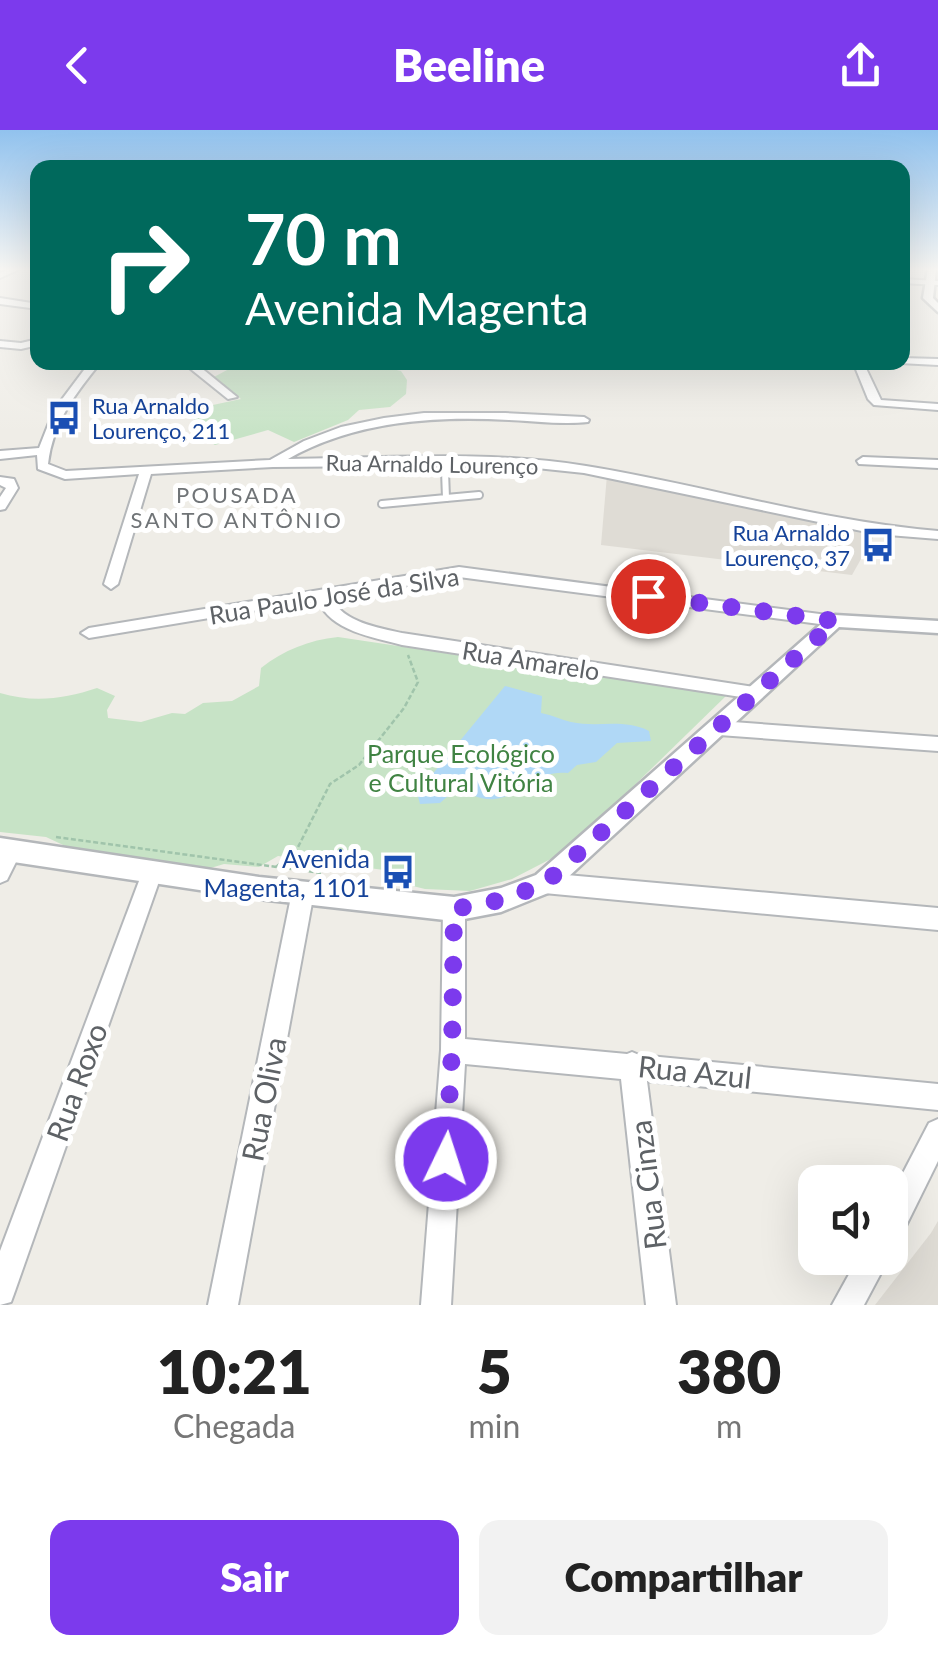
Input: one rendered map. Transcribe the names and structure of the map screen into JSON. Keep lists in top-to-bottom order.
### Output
{
  "streets": {
    "street": [
      "Rua Arnaldo Lourenço",
      "Rua Paulo José da Silva",
      "Rua Amarelo",
      "Rua Azul",
      "Rua Roxo",
      "Rua Oliva",
      "Rua Cinza"
    ]
  },
  "crossings": [
    ["Rua Paulo José da Silva", "Rua Amarelo"],
    ["Rua Azul", "Rua Cinza"]
  ],
  "districts": ["POUSADA SANTO ANTÔNIO"],
  "parks": ["Parque Ecológico e Cultural Vitória"],
  "places": {
    "bus stop": ["Rua Arnaldo Lourenço, 211", "Rua Arnaldo Lourenço, 37", "Avenida Magenta, 1101"]
  },
  "page": {
    "header": "Beeline",
    "turn": ["70 m", "Avenida Magenta"],
    "eta": [
      "10:21",
      "Chegada",
      "5",
      "min",
      "380",
      "m"
    ],
    "buttons": ["Sair", "Compartilhar"]
  }
}
